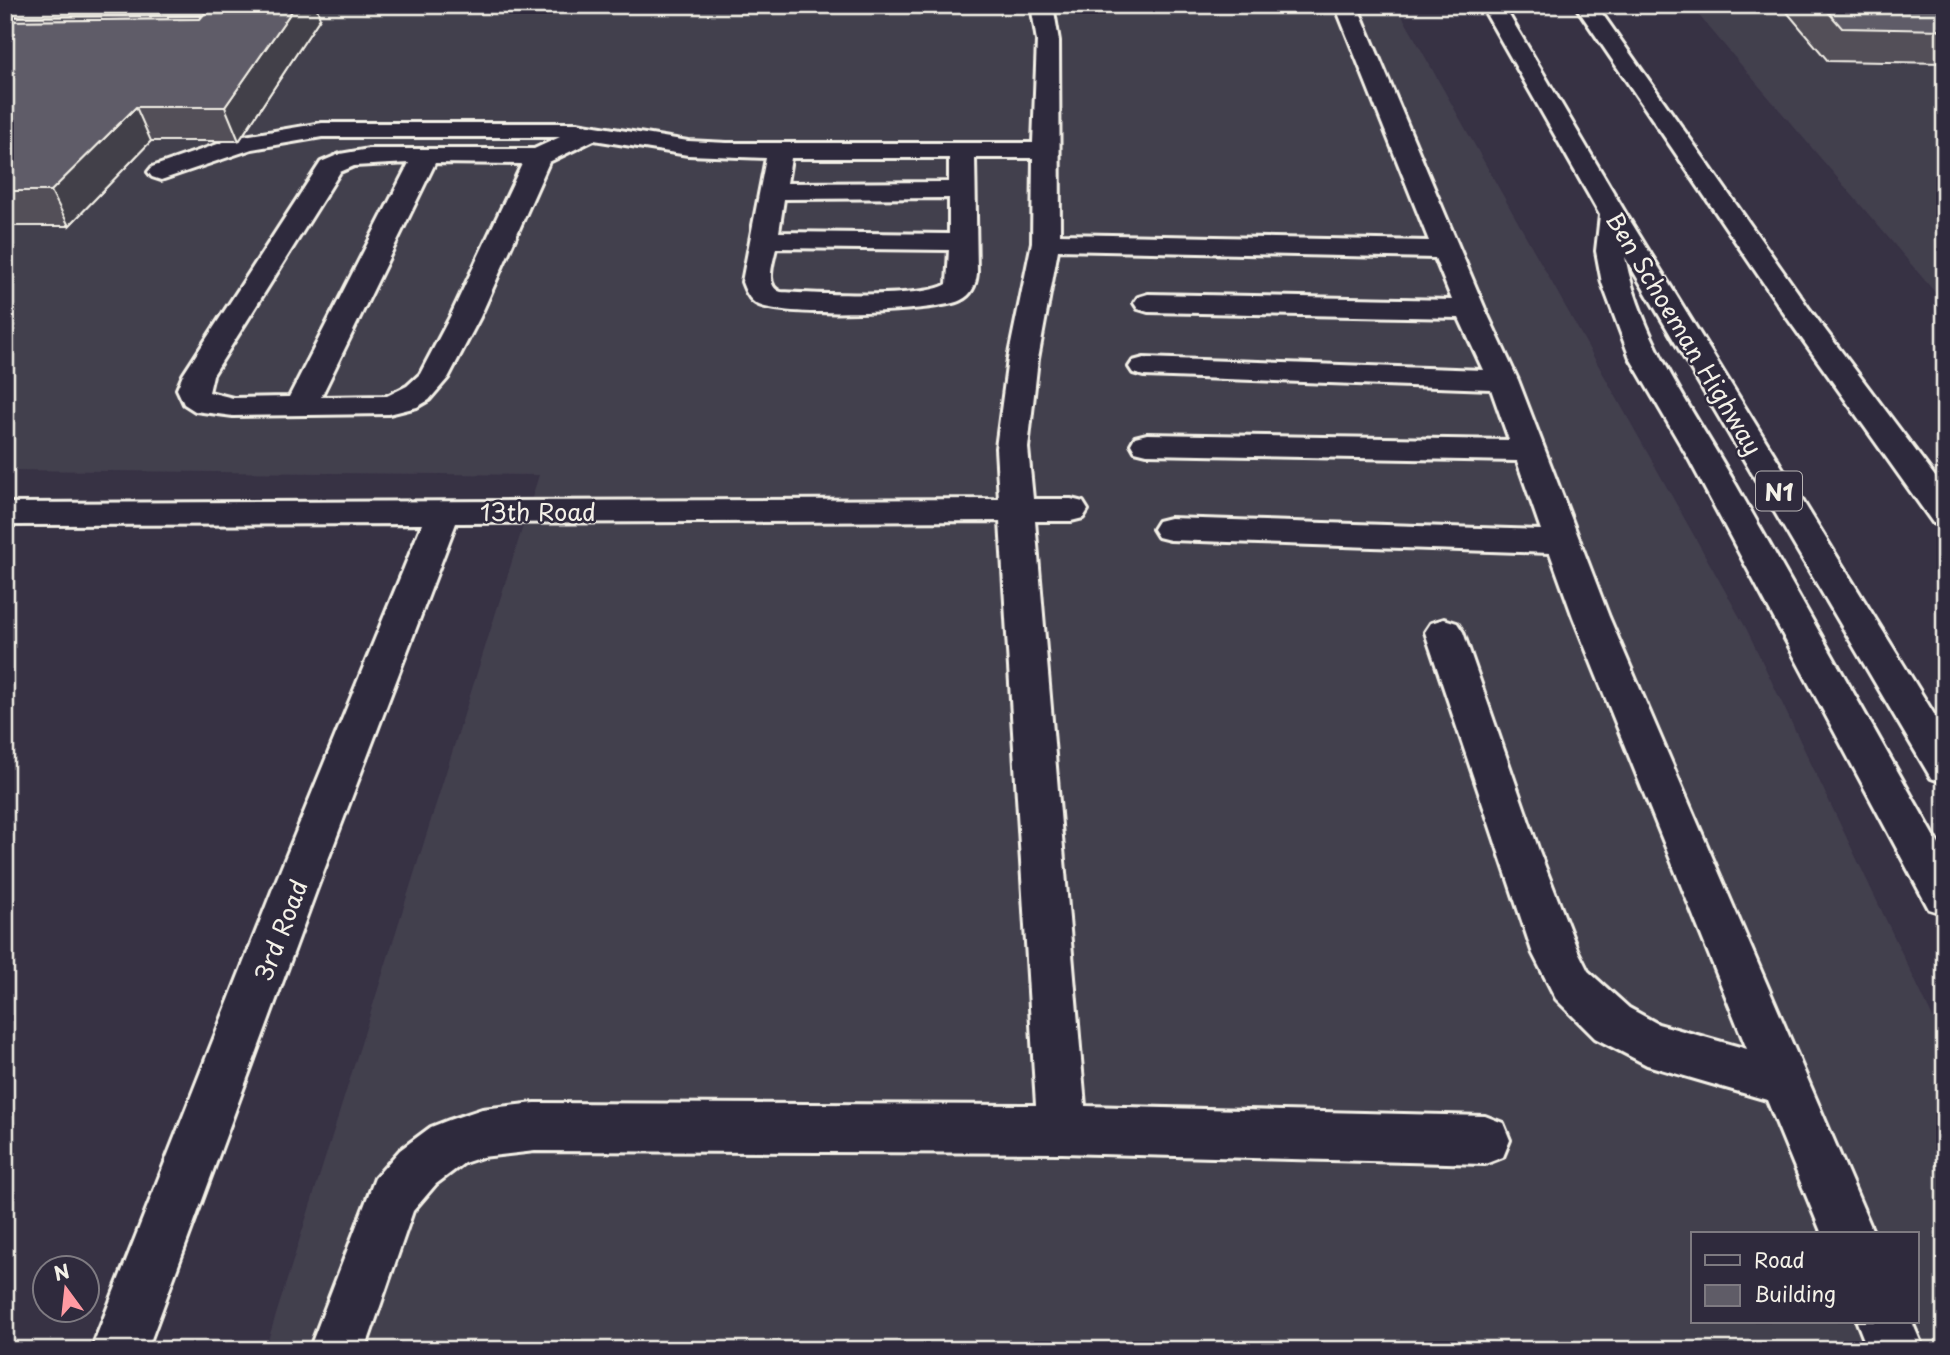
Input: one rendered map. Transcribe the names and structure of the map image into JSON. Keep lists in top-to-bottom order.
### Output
{
  "streets": {
    "main road": [
      "Ben Schoeman Highway",
      "N1",
      "13th Road",
      "3rd Road"
    ]
  },
  "crossings": [
    ["13th Road", "3rd Road"]
  ],
  "legend": ["Road", "Building"],
  "north": "top"
}
